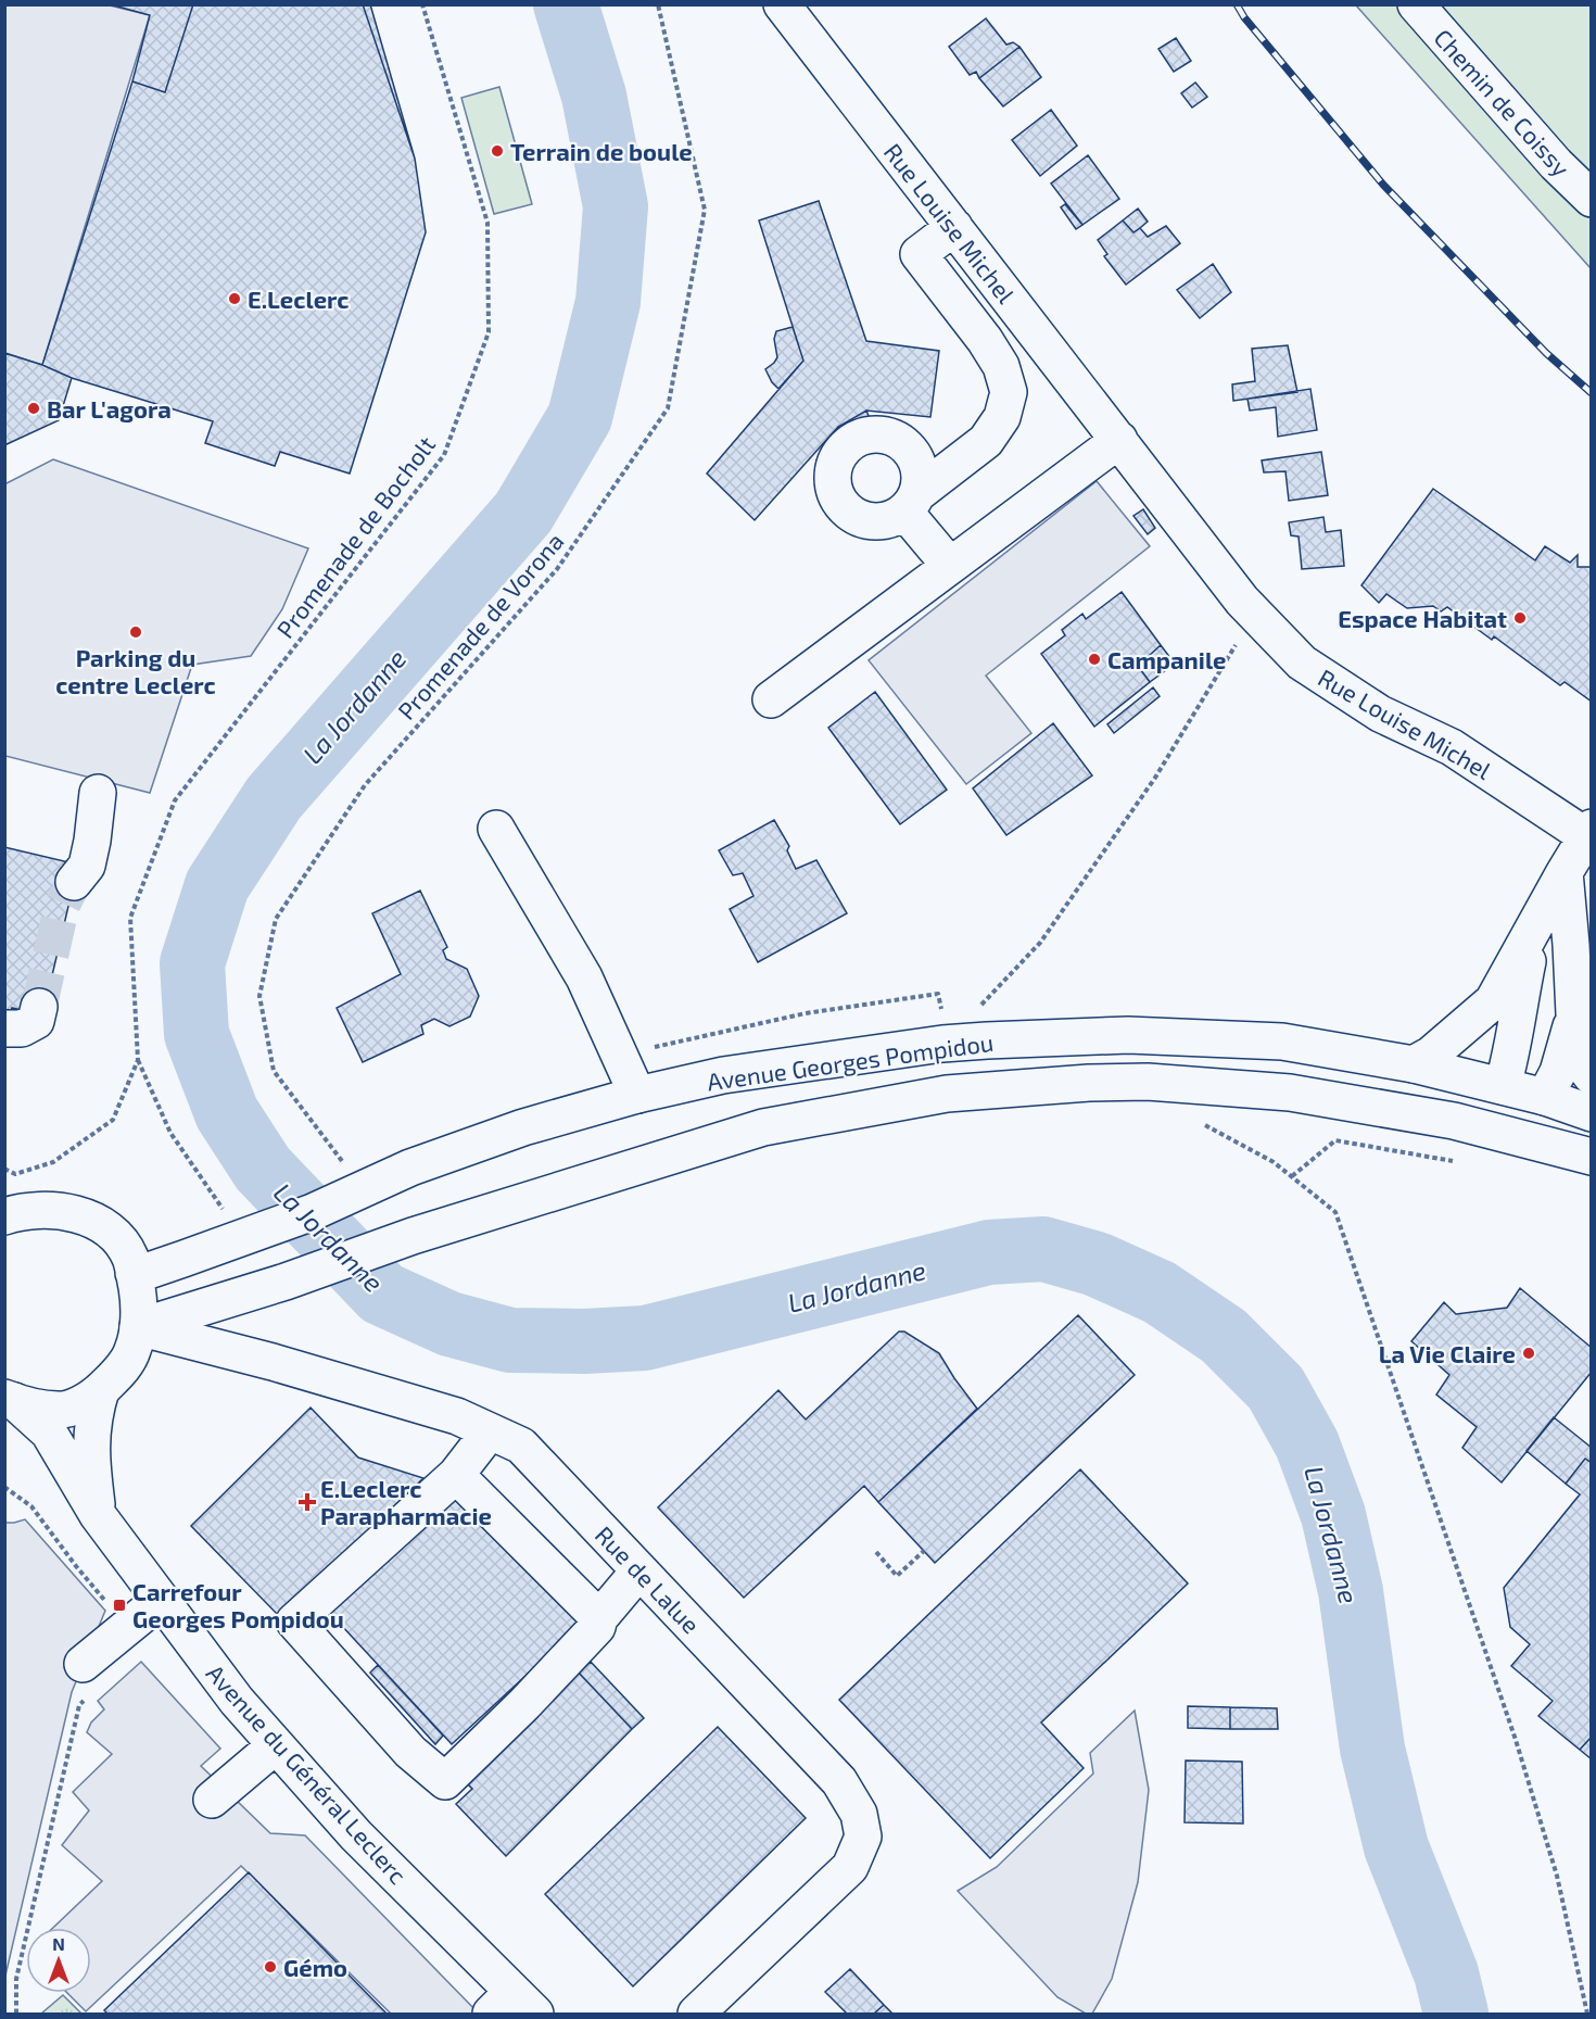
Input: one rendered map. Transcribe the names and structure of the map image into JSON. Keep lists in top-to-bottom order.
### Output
{
  "streets": {
    "street": [
      "Chemin de Coissy",
      "Rue Louise Michel",
      "Avenue Georges Pompidou",
      "Rue de Lalue",
      "Avenue du Général Leclerc"
    ],
    "path": ["Promenade de Bocholt", "Promenade de Vorona"]
  },
  "crossings": [
    ["Promenade de Bocholt", "Avenue Georges Pompidou"],
    ["Promenade de Vorona", "Avenue Georges Pompidou"],
    ["Avenue Georges Pompidou", "Rue de Lalue"]
  ],
  "water": ["La Jordanne"],
  "places": {
    "other": [
      "Terrain de boule",
      "E.Leclerc",
      "Bar L'agora",
      "Espace Habitat",
      "Parking du centre Leclerc",
      "Campanile",
      "La Vie Claire",
      "Gémo"
    ],
    "health": ["E.Leclerc Parapharmacie"],
    "transit": ["Carrefour Georges Pompidou"]
  },
  "north": "top"
}
